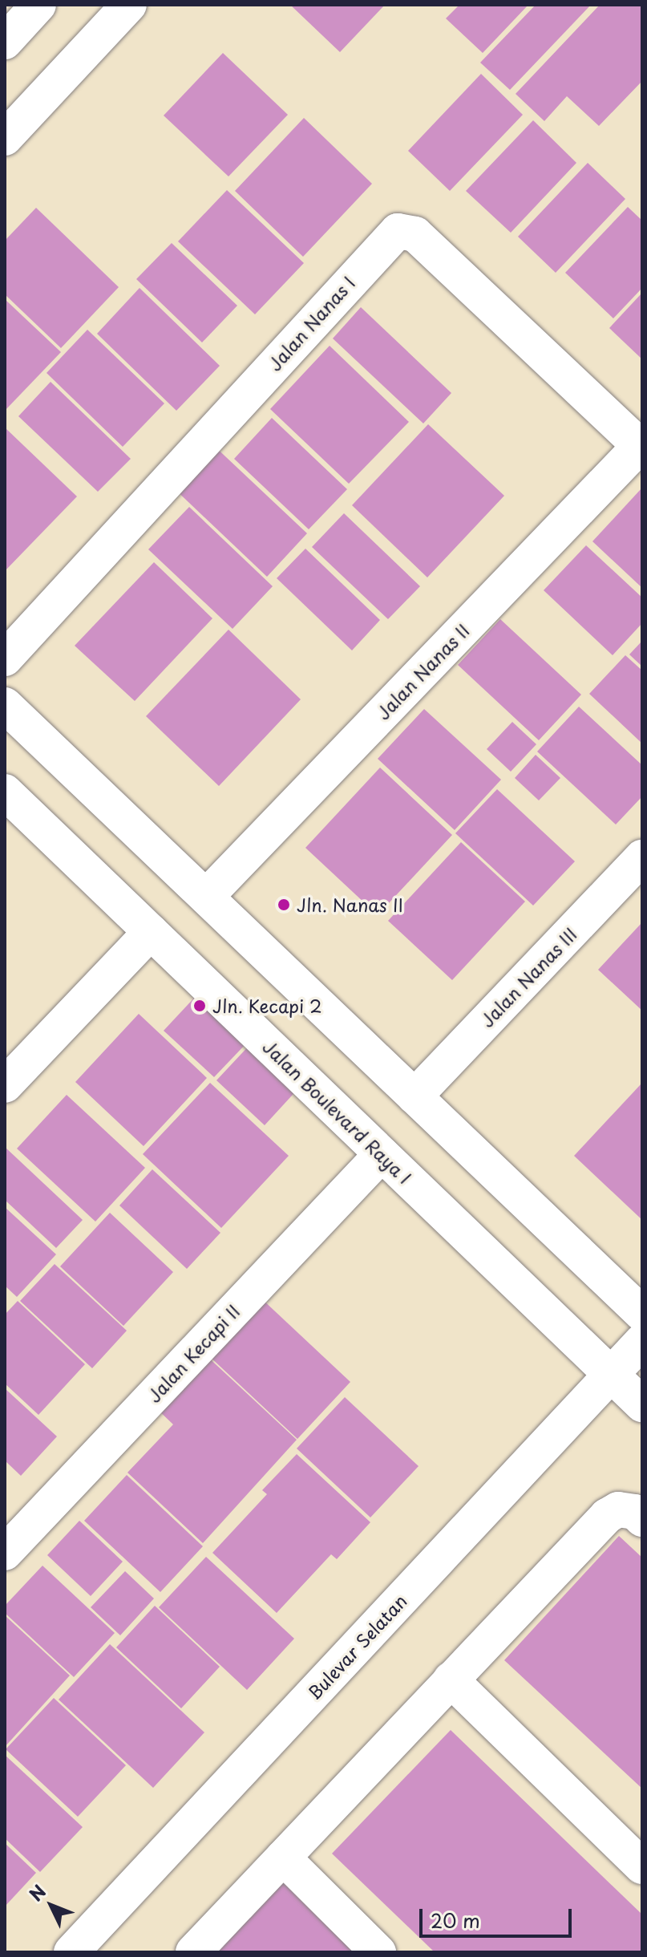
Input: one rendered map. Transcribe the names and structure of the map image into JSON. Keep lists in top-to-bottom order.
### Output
{
  "streets": {
    "street": [
      "Jalan Nanas I",
      "Jalan Nanas II",
      "Jalan Nanas III",
      "Jalan Boulevard Raya I",
      "Jalan Kecapi II",
      "Bulevar Selatan"
    ]
  },
  "crossings": [
    ["Jalan Nanas I", "Jalan Nanas II"],
    ["Jalan Boulevard Raya I", "Jalan Kecapi II"],
    ["Jalan Boulevard Raya I", "Bulevar Selatan"]
  ],
  "places": ["Jln. Nanas II", "Jln. Kecapi 2"],
  "scale_bar": "20 m",
  "north": "top left"
}
